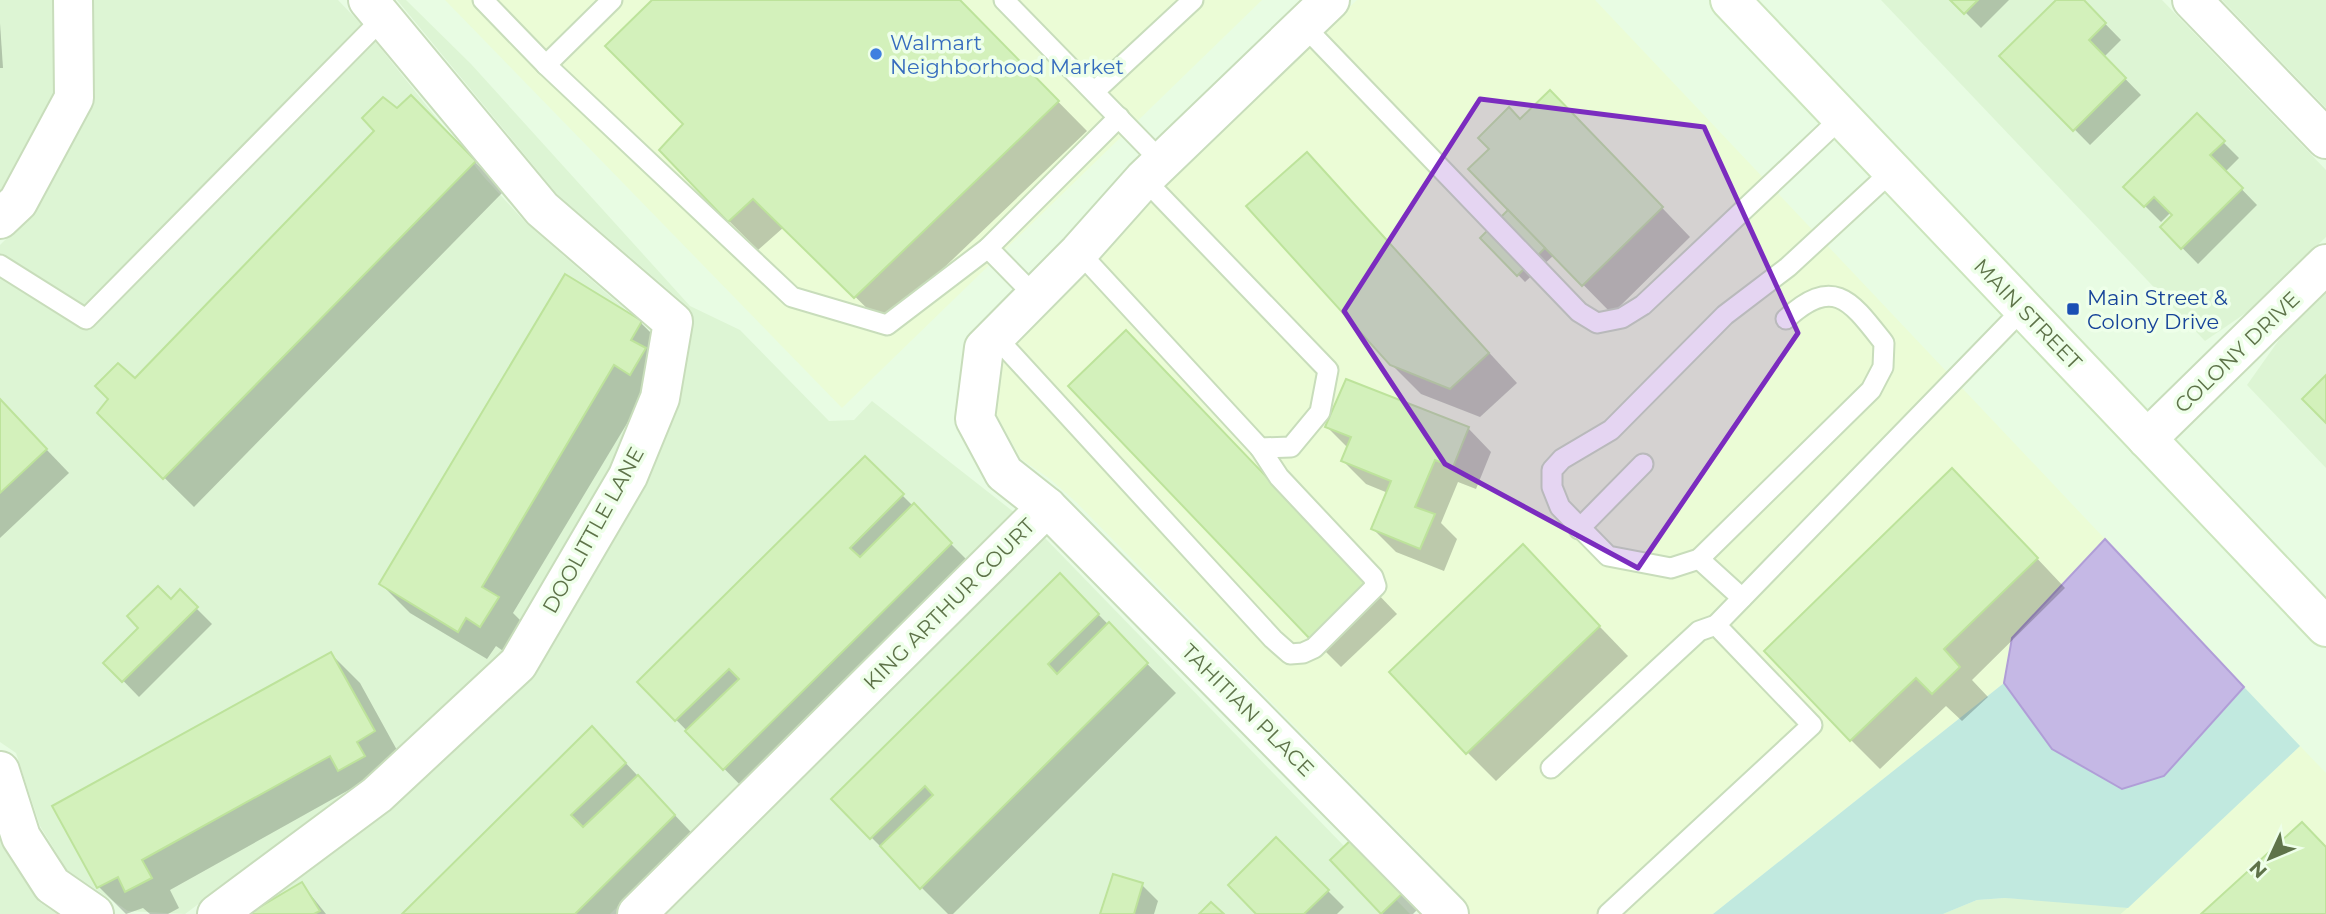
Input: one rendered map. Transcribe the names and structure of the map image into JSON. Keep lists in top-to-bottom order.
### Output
{
  "streets": {
    "street": [
      "MAIN STREET",
      "COLONY DRIVE",
      "DOOLITTLE LANE",
      "KING ARTHUR COURT",
      "TAHITIAN PLACE"
    ]
  },
  "crossings": [
    ["MAIN STREET", "COLONY DRIVE"],
    ["KING ARTHUR COURT", "TAHITIAN PLACE"]
  ],
  "places": {
    "other": ["Walmart Neighborhood Market"],
    "transit": ["Main Street & Colony Drive"]
  },
  "north": "bottom left"
}
